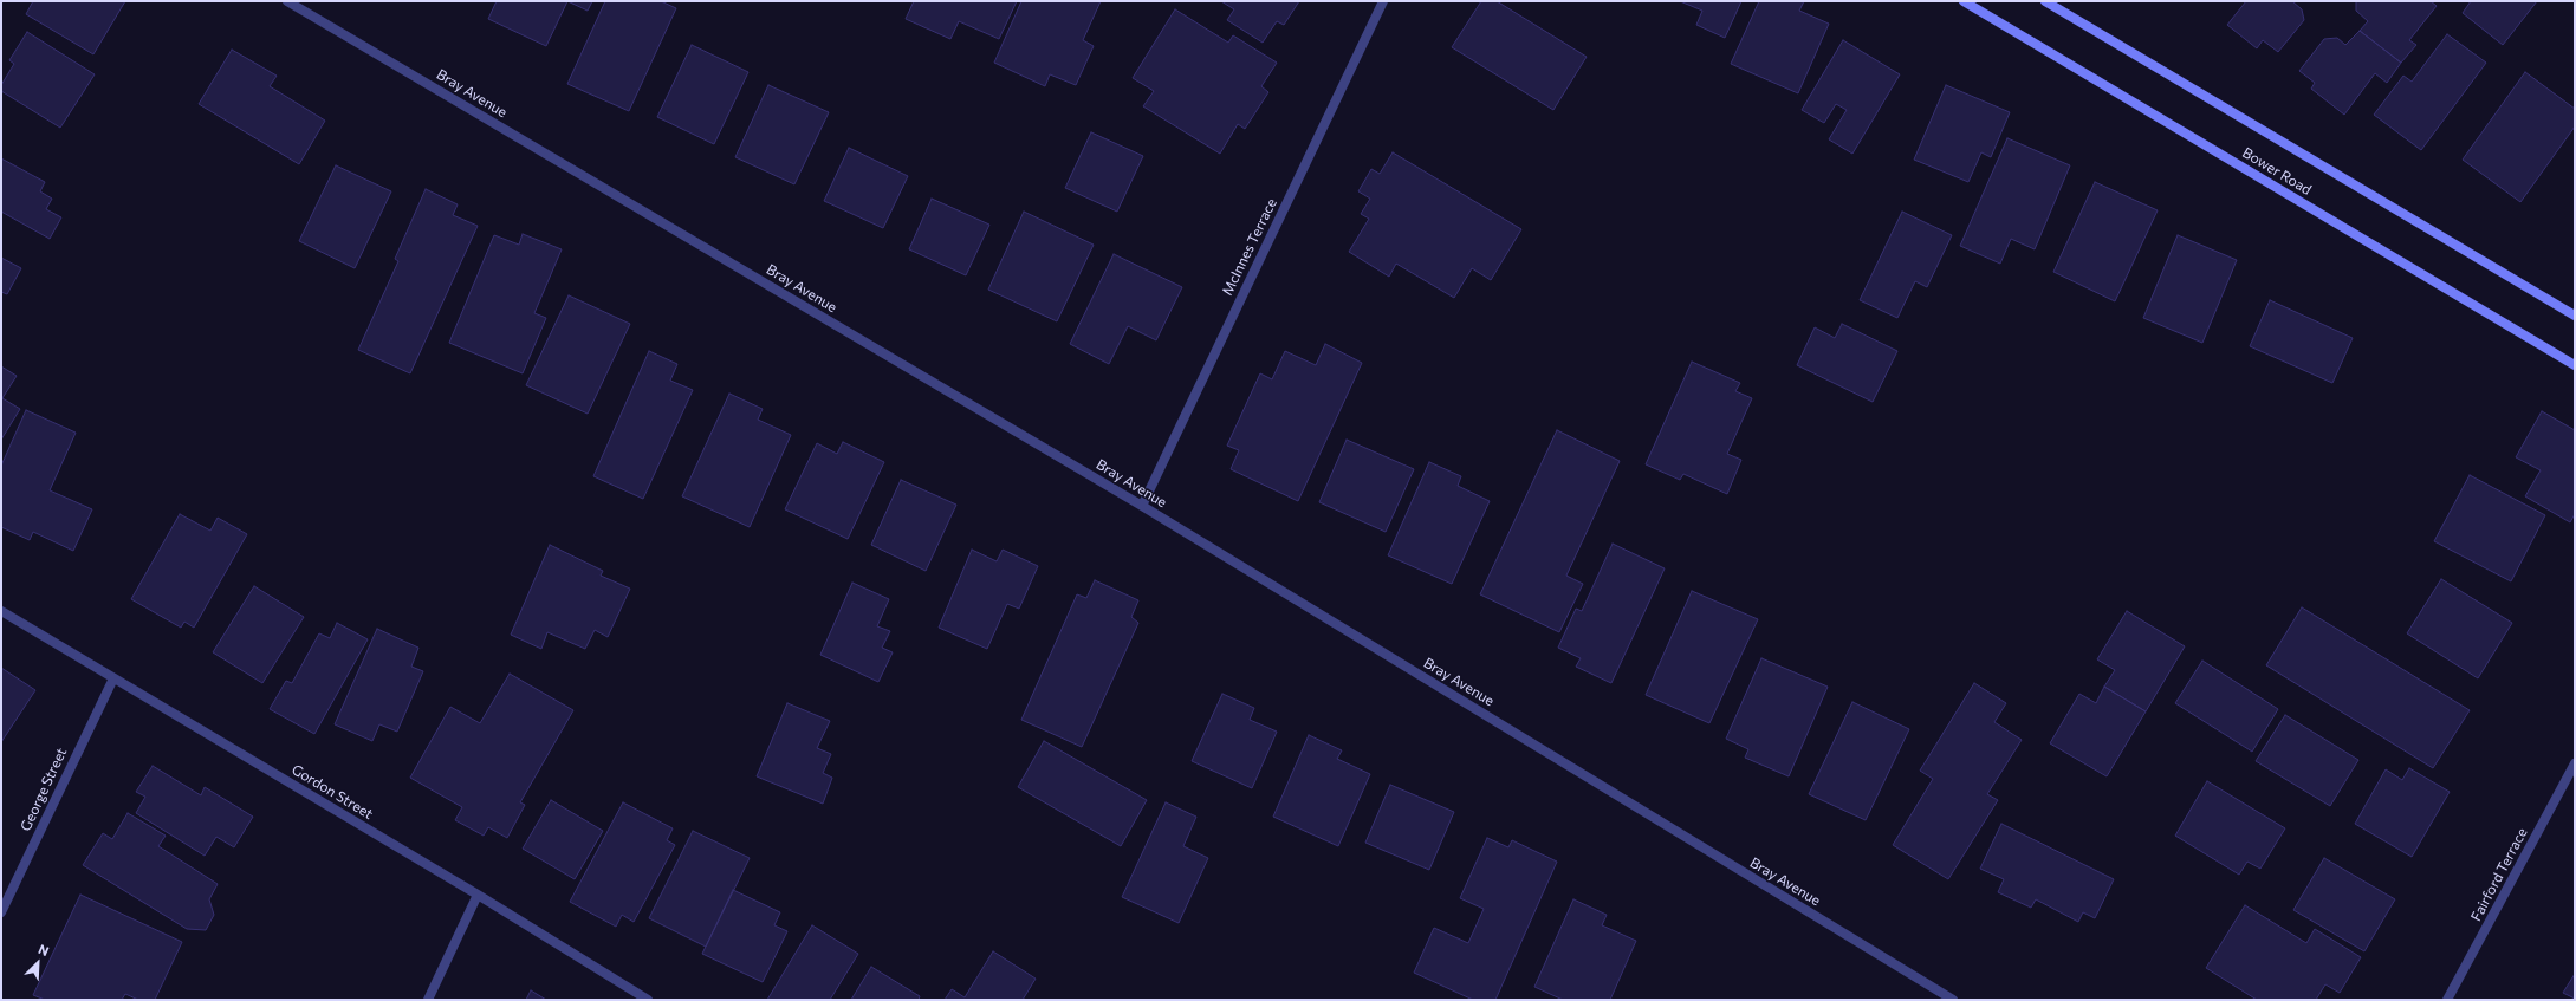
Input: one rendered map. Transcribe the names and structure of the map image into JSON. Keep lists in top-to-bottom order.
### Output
{
  "streets": {
    "main road": ["Bower Road"],
    "street": [
      "Bray Avenue",
      "McInnes Terrace",
      "George Street",
      "Gordon Street",
      "Fairford Terrace"
    ]
  },
  "crossings": [
    ["Bray Avenue", "McInnes Terrace"],
    ["George Street", "Gordon Street"]
  ],
  "north": "top right"
}
